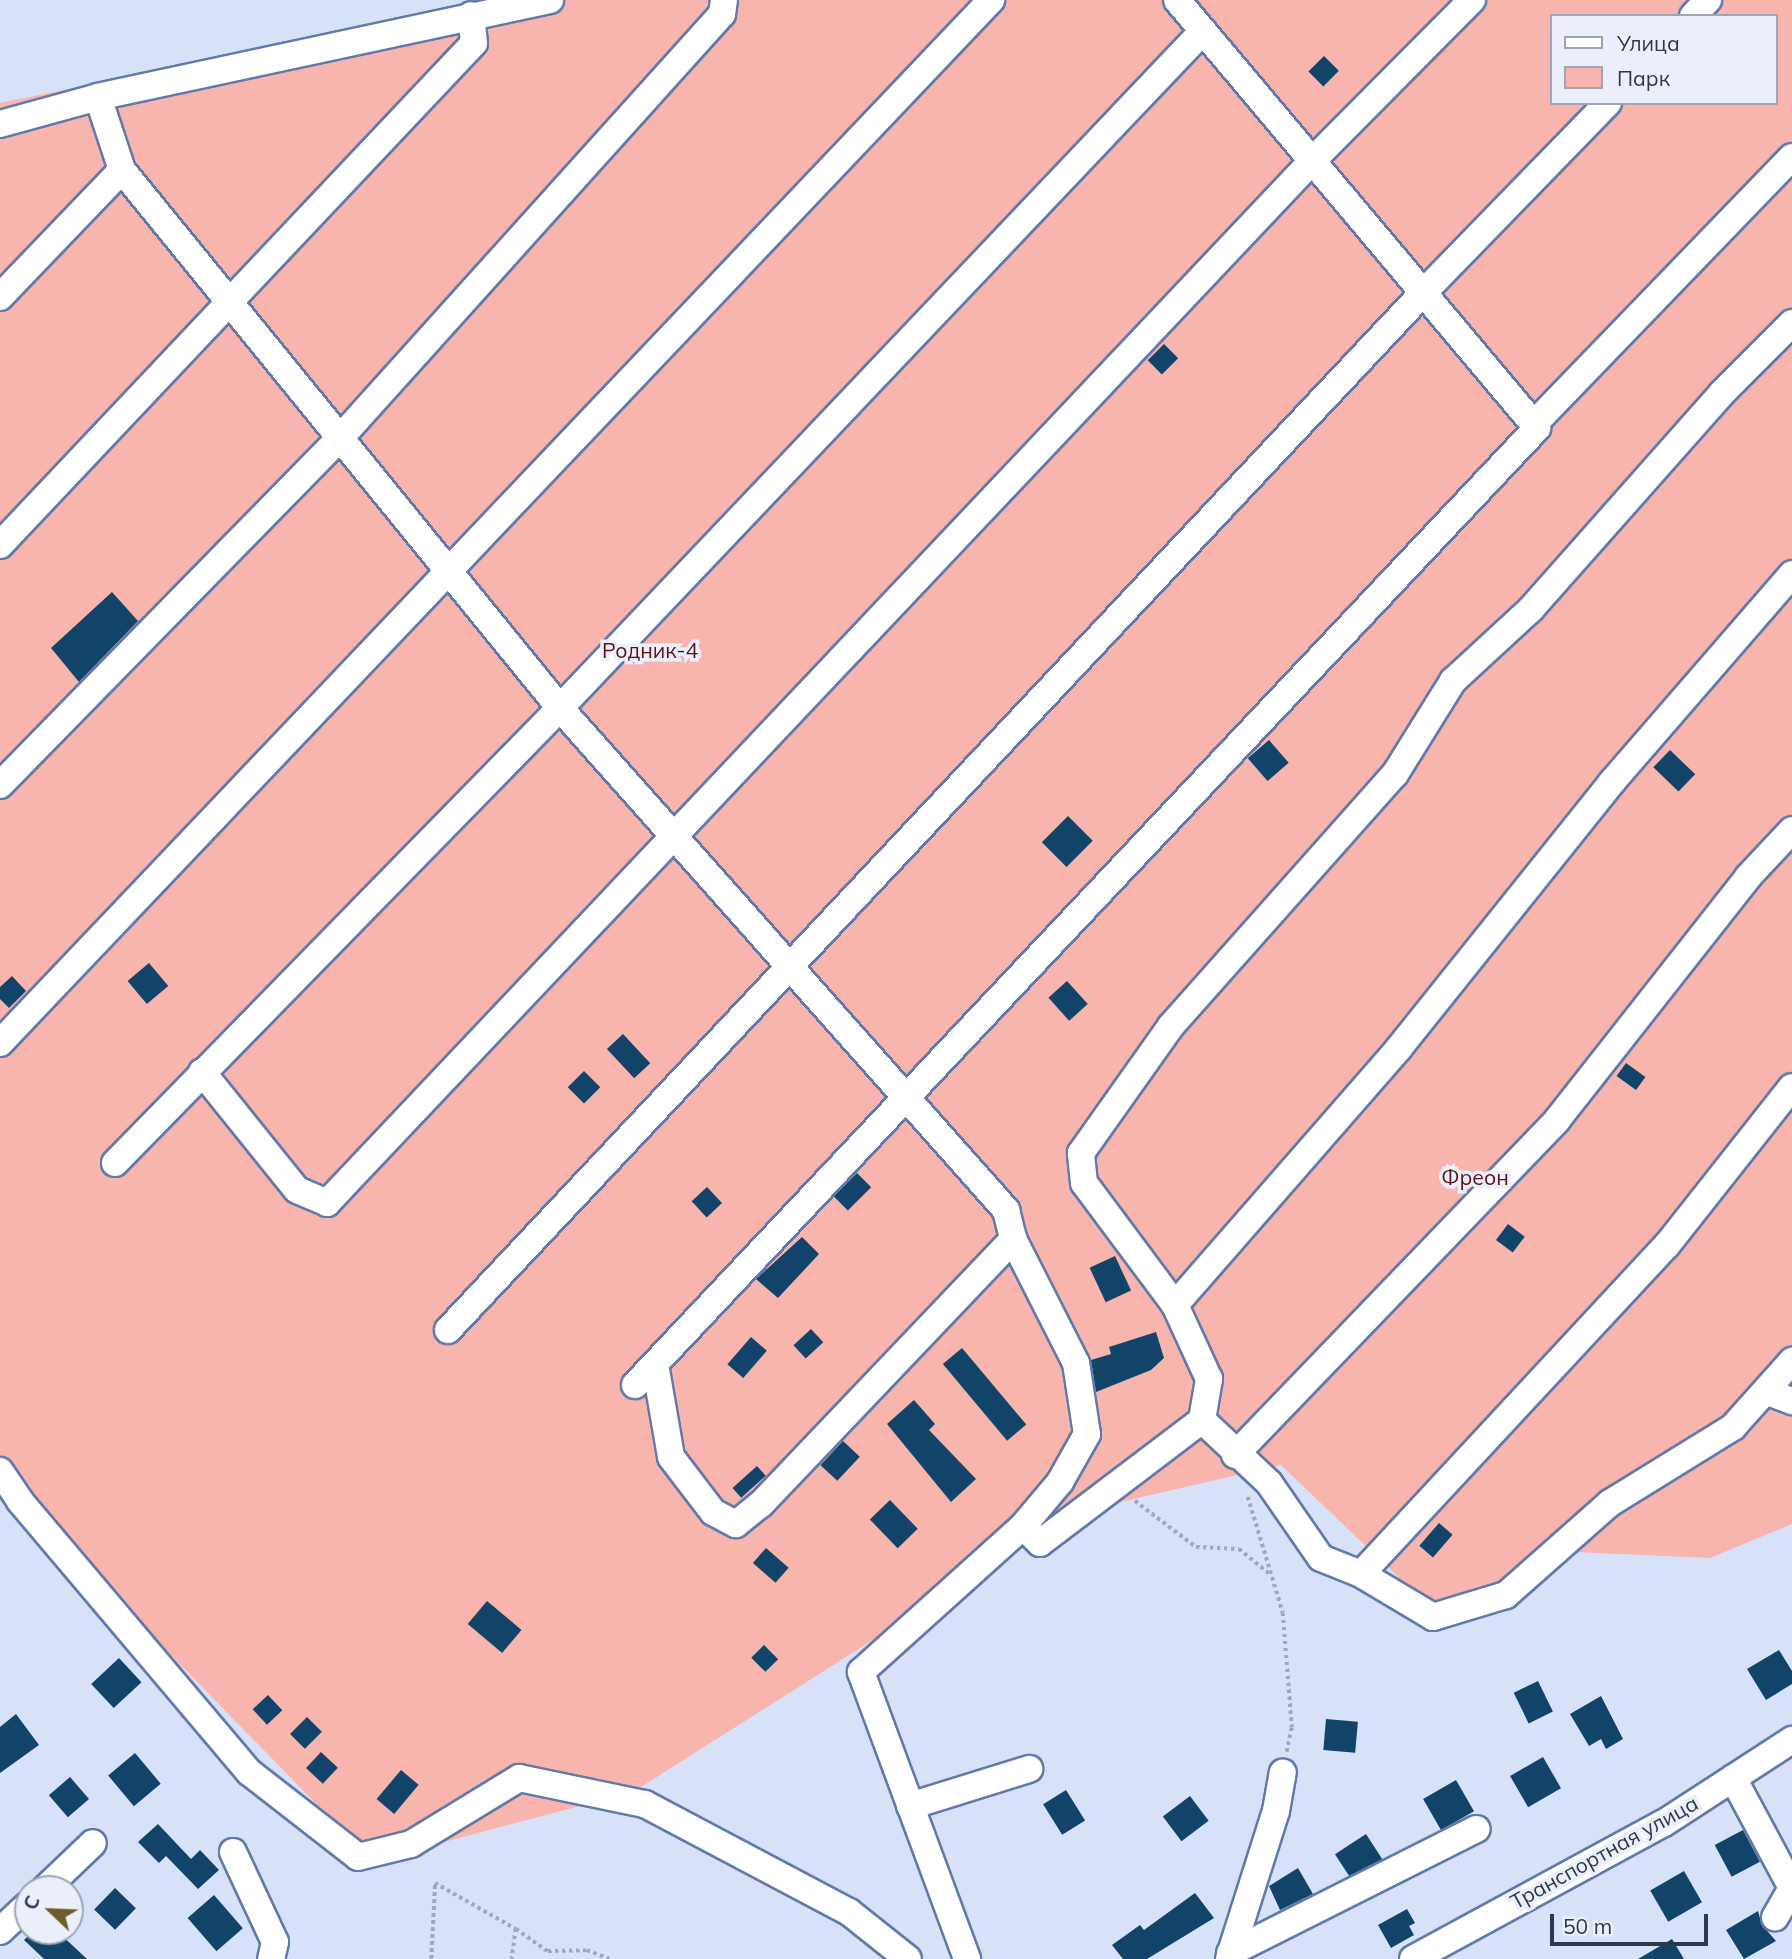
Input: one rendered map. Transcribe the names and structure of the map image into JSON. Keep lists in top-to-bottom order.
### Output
{
  "streets": {
    "street": ["Транспортная улица"]
  },
  "parks": ["Родник-4", "Фреон"],
  "legend": ["Улица", "Парк"],
  "scale_bar": "50 m",
  "north": "top left"
}
